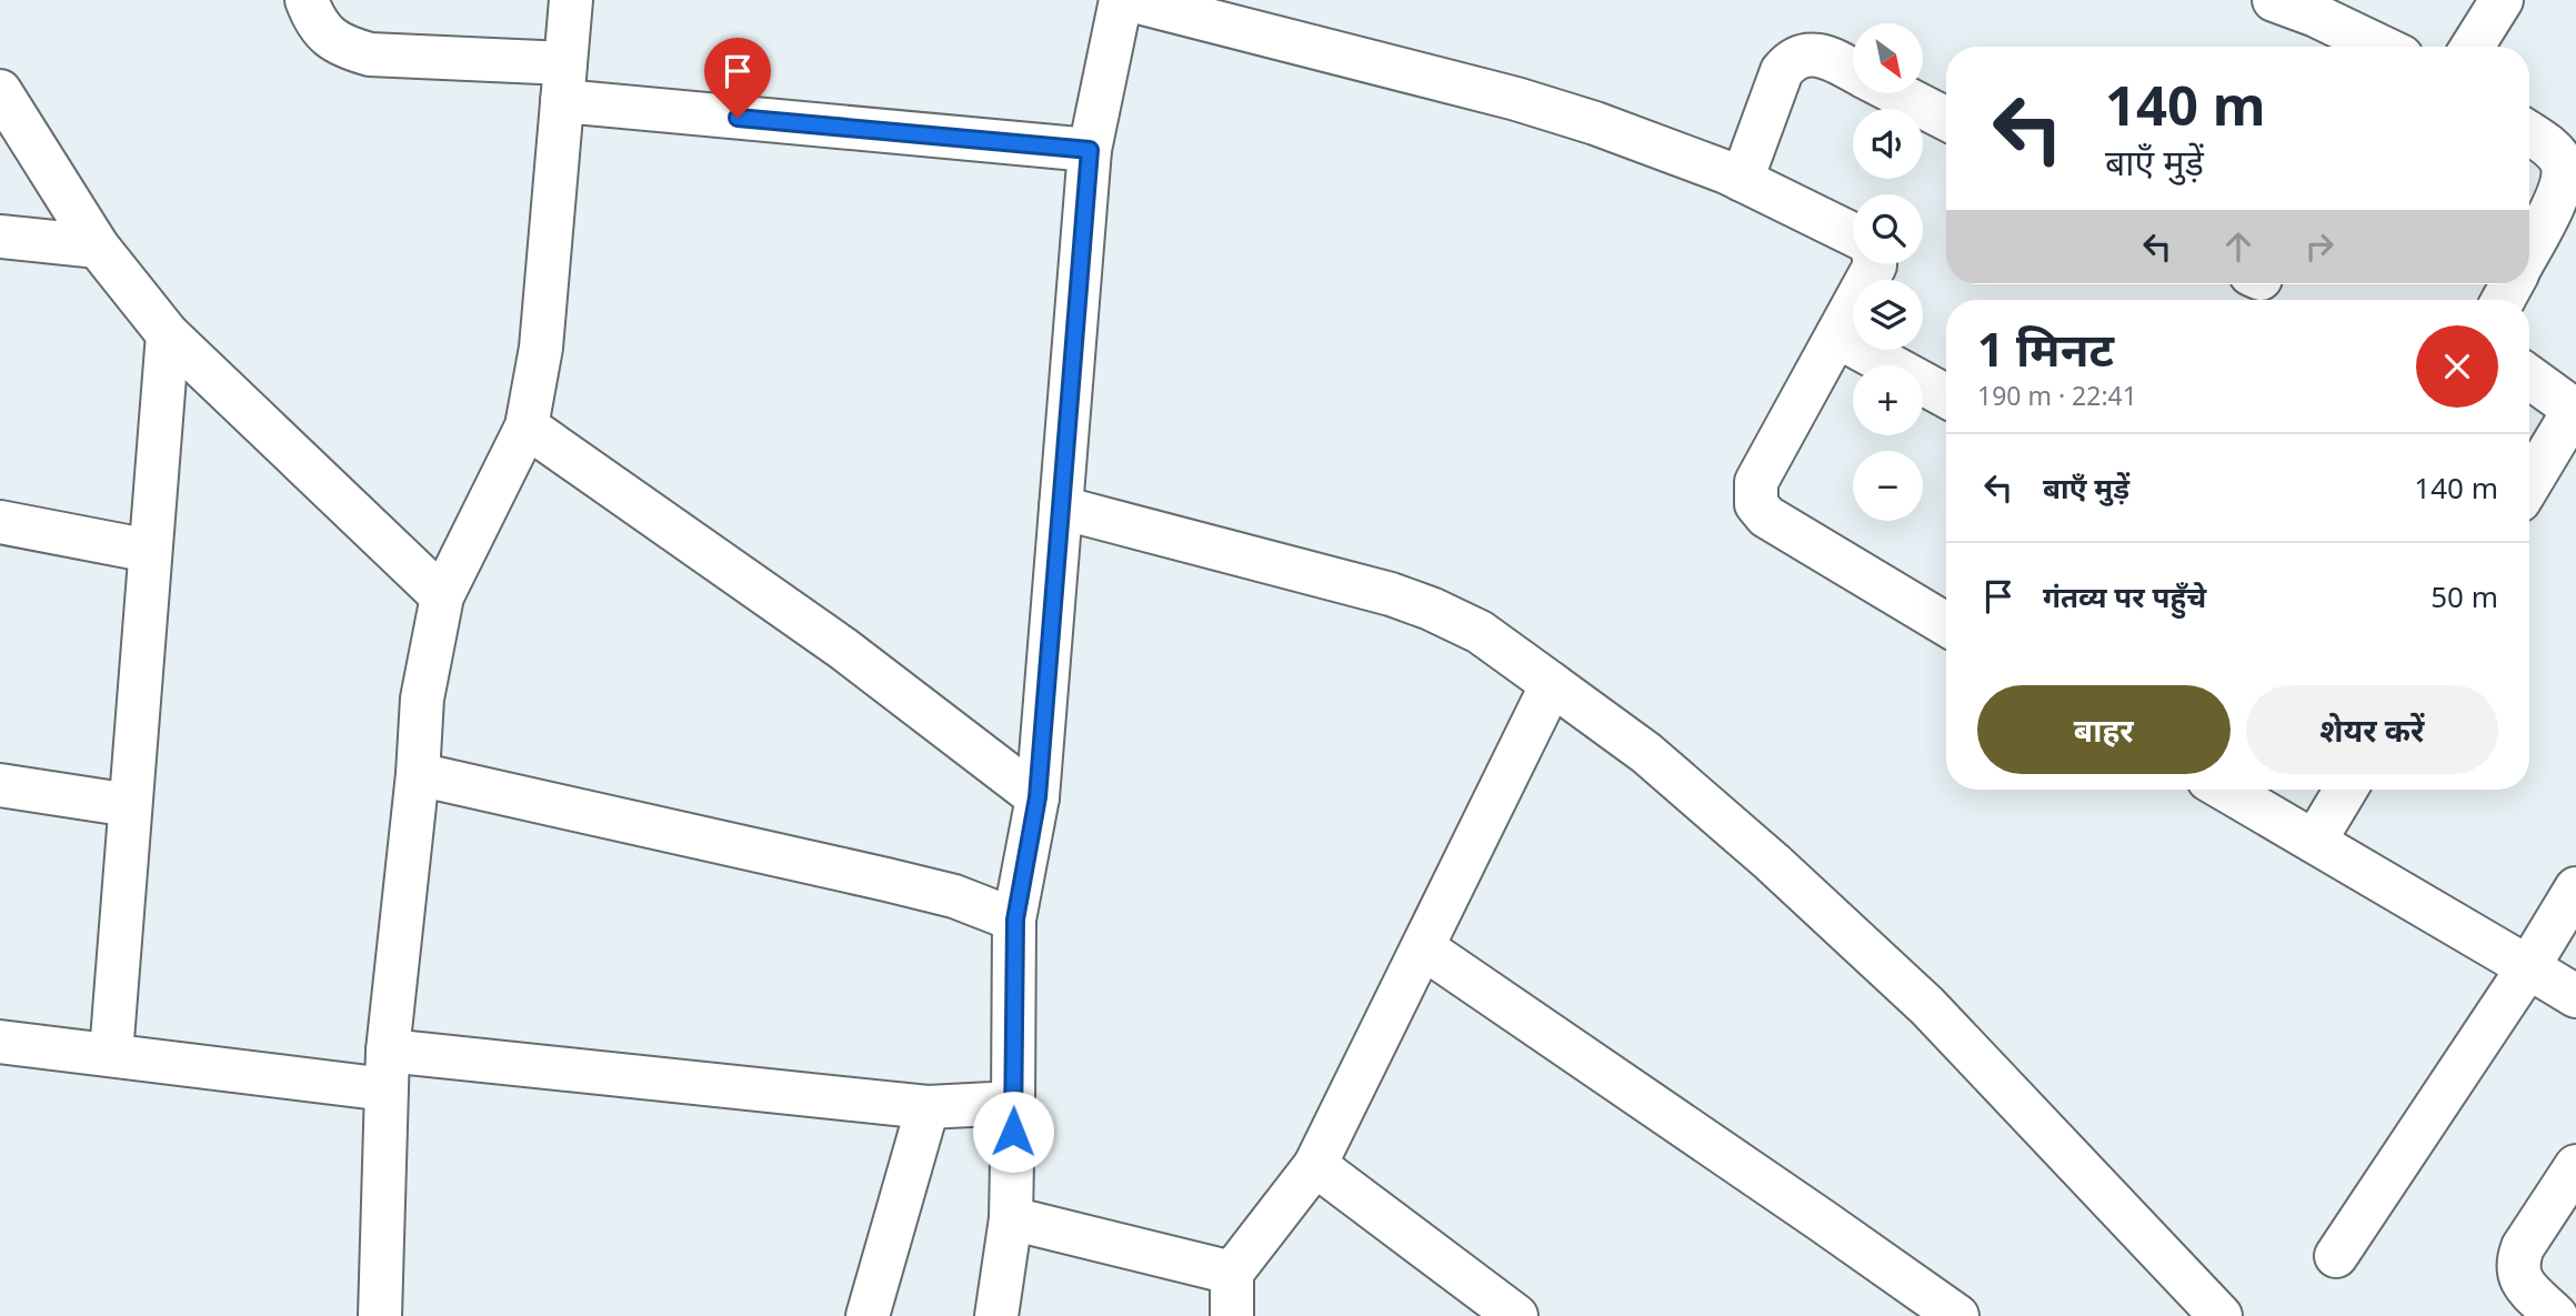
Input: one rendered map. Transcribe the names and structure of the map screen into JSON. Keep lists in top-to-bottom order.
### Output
{
  "north": "bottom right",
  "page": {
    "map_buttons": ["+", "−"],
    "turn": ["140 m", "बाएँ मुड़ें"],
    "heading": ["1 मिनट", "190 m · 22:41"],
    "list": [
      {
        "name": "बाएँ मुड़ें",
        "value": "140 m"
      },
      {
        "name": "गंतव्य पर पहुँचे",
        "value": "50 m"
      }
    ],
    "buttons": ["बाहर", "शेयर करें"]
  }
}
